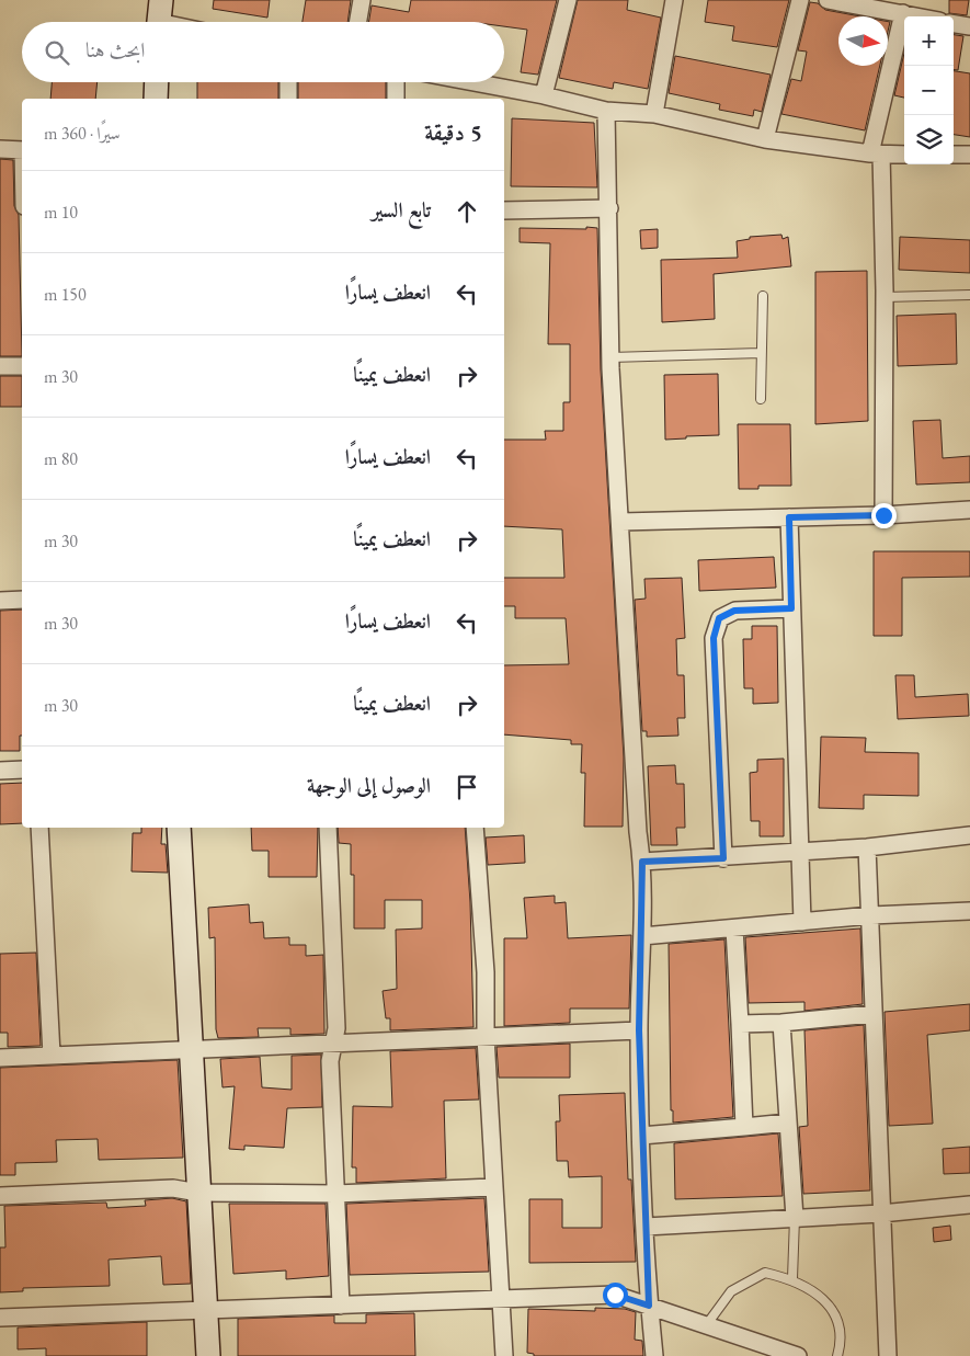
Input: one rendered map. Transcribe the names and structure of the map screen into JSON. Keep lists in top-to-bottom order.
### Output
{
  "north": "right",
  "page": {
    "map_buttons": ["+", "−"],
    "search": "ابحث هنا",
    "heading": ["5 دقيقة", "سيرًا · 360 m"],
    "list": [
      ["تابع السير", "10 m"],
      ["انعطف يسارًا", "150 m"],
      ["انعطف يمينًا", "30 m"],
      ["انعطف يسارًا", "80 m"],
      ["انعطف يمينًا", "30 m"],
      ["انعطف يسارًا", "30 m"],
      ["انعطف يمينًا", "30 m"],
      "الوصول إلى الوجهة"
    ]
  }
}
